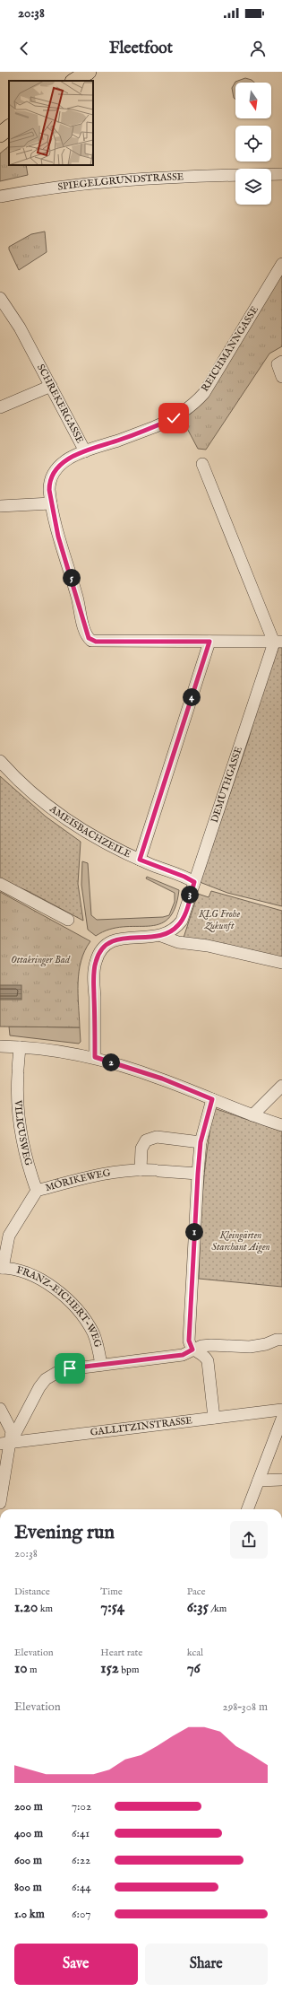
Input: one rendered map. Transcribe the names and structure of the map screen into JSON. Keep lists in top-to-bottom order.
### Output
{
  "streets": {
    "street": [
      "SPIEGELGRUNDSTRASSE",
      "REICHMANNGASSE",
      "SCHREKERGASSE",
      "DEMUTHGASSE",
      "AMEISBACHZEILE",
      "VILICUSWEG",
      "MÖRIKEWEG",
      "FRANZ-EICHERT-WEG",
      "GALLITZINSTRASSE"
    ]
  },
  "crossings": [
    ["REICHMANNGASSE", "SCHREKERGASSE"],
    ["DEMUTHGASSE", "AMEISBACHZEILE"],
    ["VILICUSWEG", "MÖRIKEWEG"],
    ["MÖRIKEWEG", "FRANZ-EICHERT-WEG"]
  ],
  "parks": ["KLG Frohe Zukunft", "Ottakringer Bad", "Kleingärten Starchant Aigen"],
  "north": "bottom",
  "page": {
    "status": "20:38",
    "header": "Fleetfoot",
    "pins": [
      "5",
      "4",
      "3",
      "2",
      "1"
    ],
    "heading": ["Evening run", "20:38"],
    "stats": [
      ["Distance", "1.20 km"],
      ["Time", "7:54"],
      ["Pace", "6:35 /km"],
      ["Elevation", "10 m"],
      ["Heart rate", "152 bpm"],
      ["kcal", "76"]
    ],
    "chart": ["Elevation", "298–308 m"],
    "list": [
      {
        "name": "200 m",
        "note": "7:02"
      },
      {
        "name": "400 m",
        "note": "6:41"
      },
      {
        "name": "600 m",
        "note": "6:22"
      },
      {
        "name": "800 m",
        "note": "6:44"
      },
      {
        "name": "1.0 km",
        "note": "6:07"
      }
    ],
    "buttons": ["Save", "Share"]
  }
}
